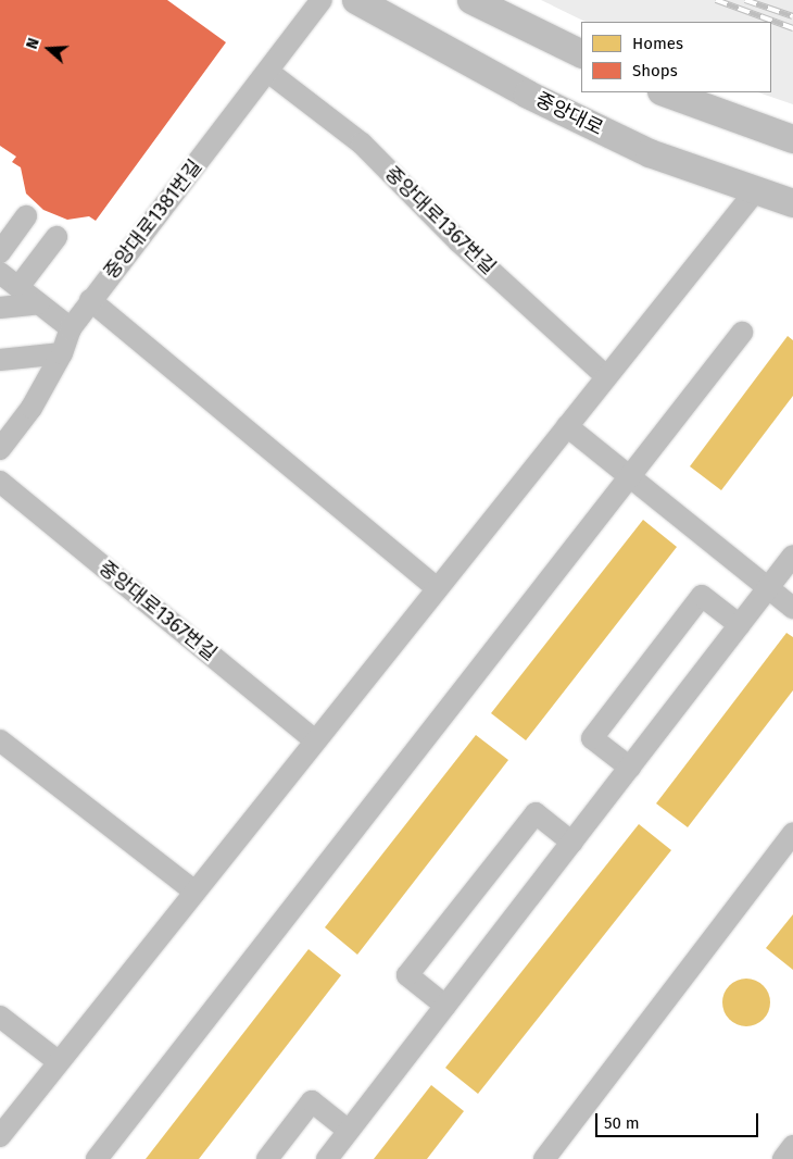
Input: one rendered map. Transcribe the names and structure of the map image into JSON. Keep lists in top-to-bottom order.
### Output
{
  "streets": {
    "main road": ["중앙대로"],
    "street": ["중앙대로1381번길", "중앙대로1367번길"]
  },
  "crossings": [
    ["중앙대로1381번길", "중앙대로1367번길"]
  ],
  "legend": ["Homes", "Shops"],
  "scale_bar": "50 m",
  "north": "left"
}
